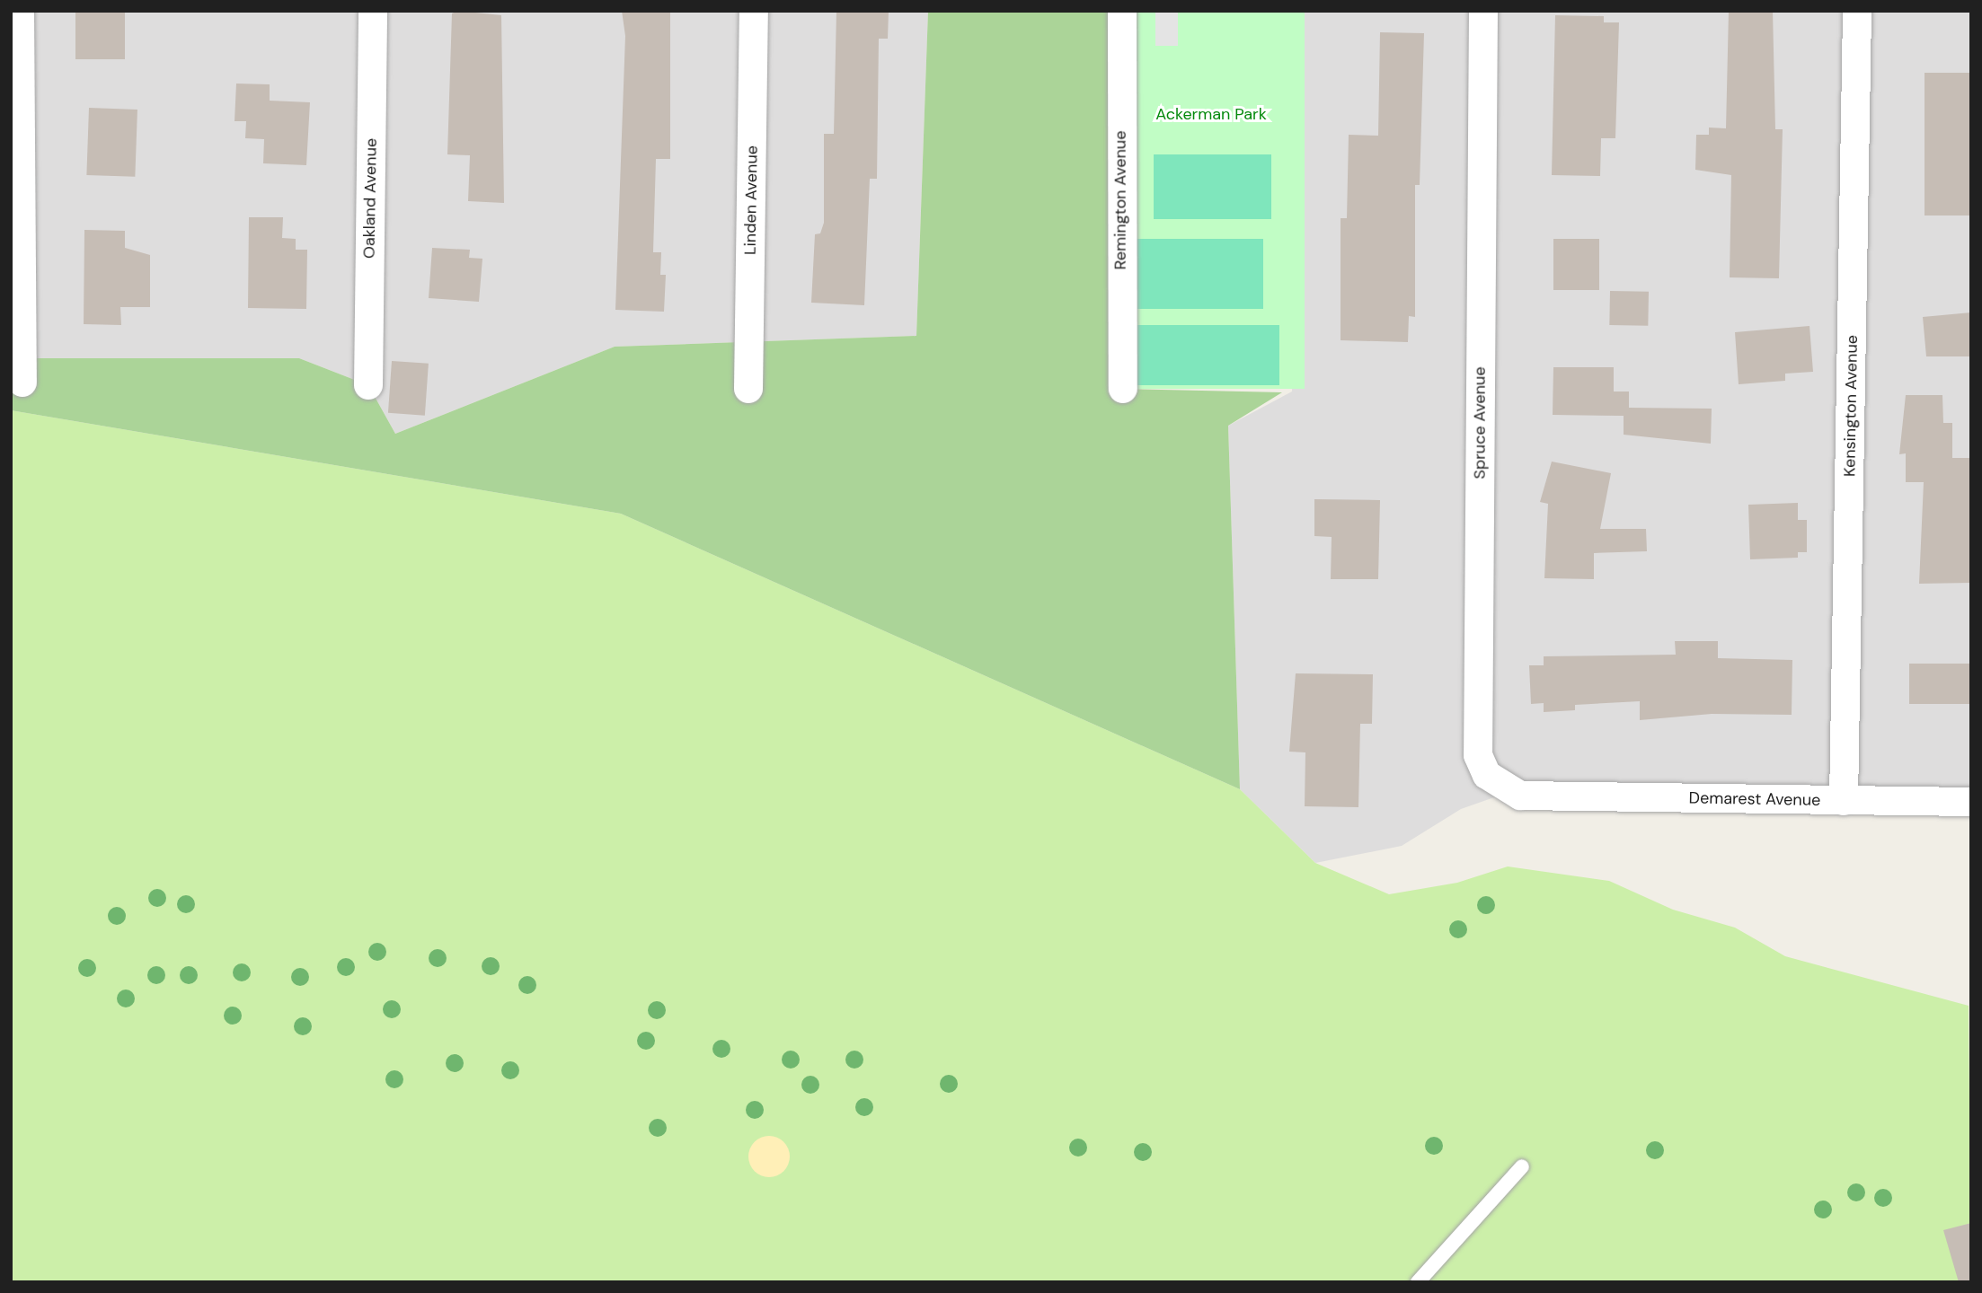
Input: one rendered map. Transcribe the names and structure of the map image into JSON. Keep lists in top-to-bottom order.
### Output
{
  "streets": {
    "street": [
      "Oakland Avenue",
      "Linden Avenue",
      "Remington Avenue",
      "Kensington Avenue",
      "Spruce Avenue",
      "Demarest Avenue"
    ]
  },
  "crossings": [
    ["Kensington Avenue", "Demarest Avenue"],
    ["Spruce Avenue", "Demarest Avenue"]
  ],
  "parks": ["Ackerman Park"]
}
